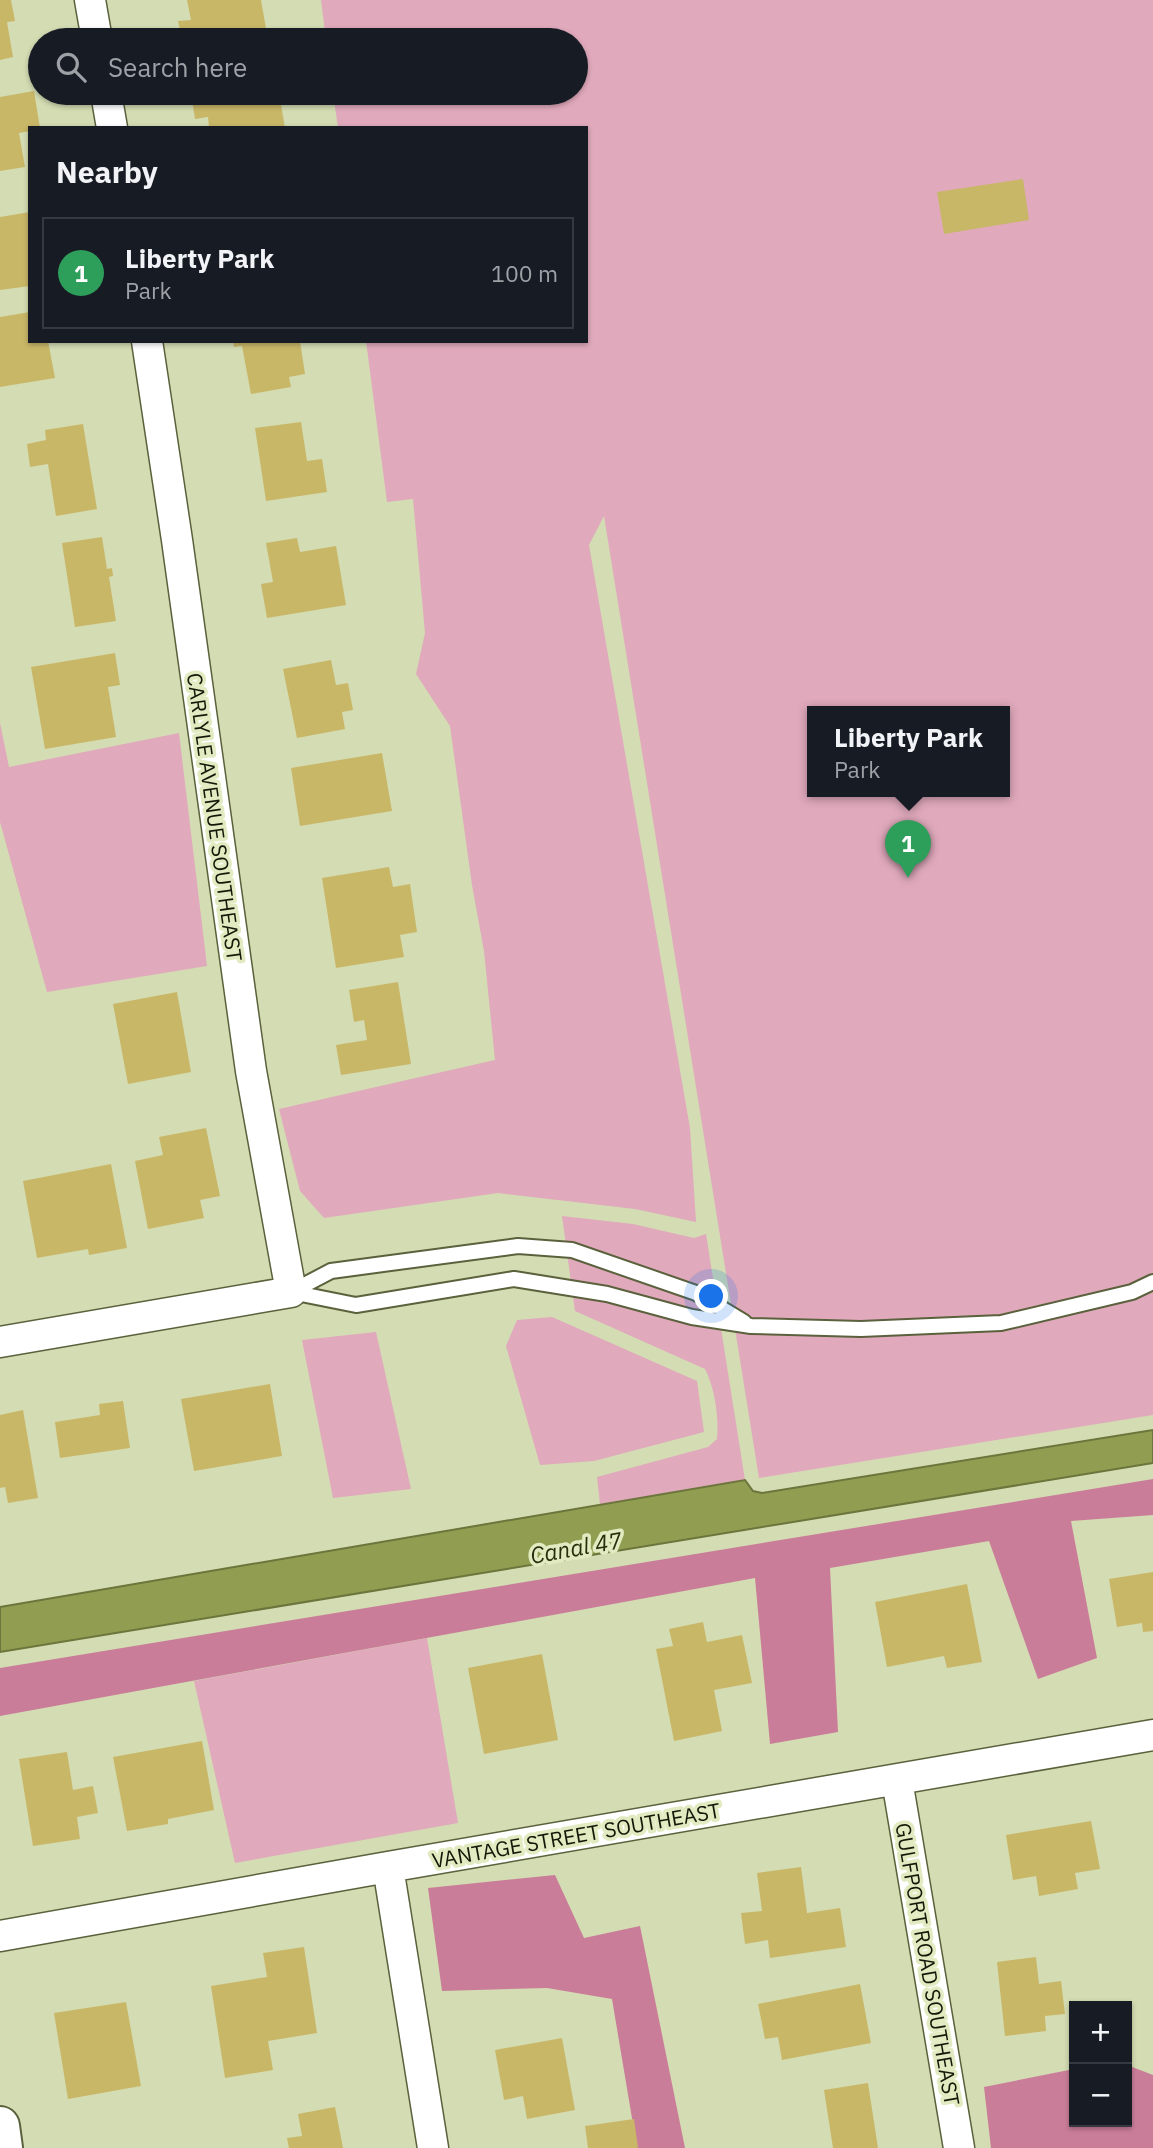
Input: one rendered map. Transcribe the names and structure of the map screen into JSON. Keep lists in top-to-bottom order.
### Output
{
  "streets": {
    "street": ["CARLYLE AVENUE SOUTHEAST", "VANTAGE STREET SOUTHEAST", "GULFPORT ROAD SOUTHEAST"]
  },
  "crossings": [
    ["VANTAGE STREET SOUTHEAST", "GULFPORT ROAD SOUTHEAST"]
  ],
  "water": ["Canal 47"],
  "page": {
    "search": "Search here",
    "heading": "Nearby",
    "list": [
      {
        "mark": "1",
        "name": "Liberty Park",
        "note": "Park",
        "value": "100 m"
      }
    ],
    "popup": ["Liberty Park", "Park"],
    "pins": "1",
    "map_buttons": ["+", "−"]
  }
}
